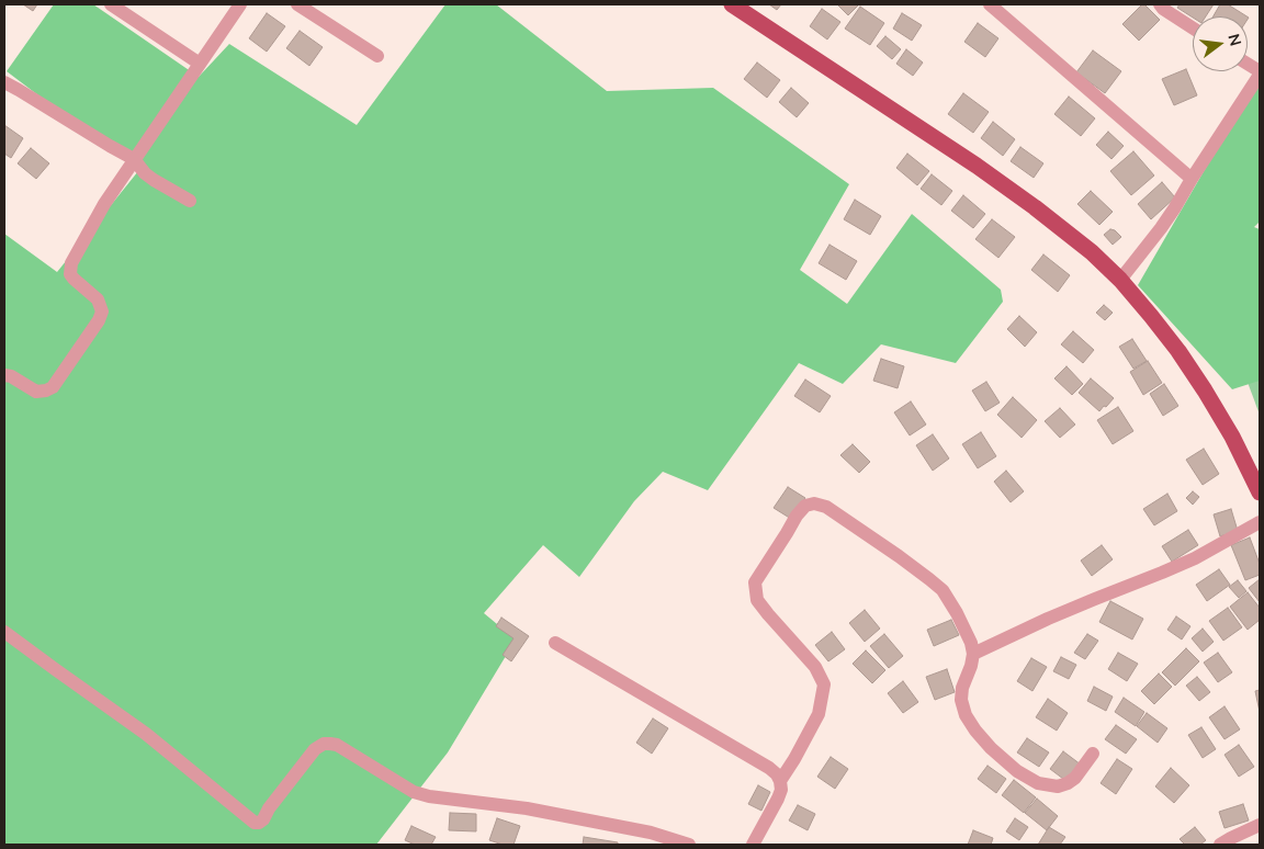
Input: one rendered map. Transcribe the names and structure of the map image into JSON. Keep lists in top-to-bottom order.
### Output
{
  "north": "right"
}
